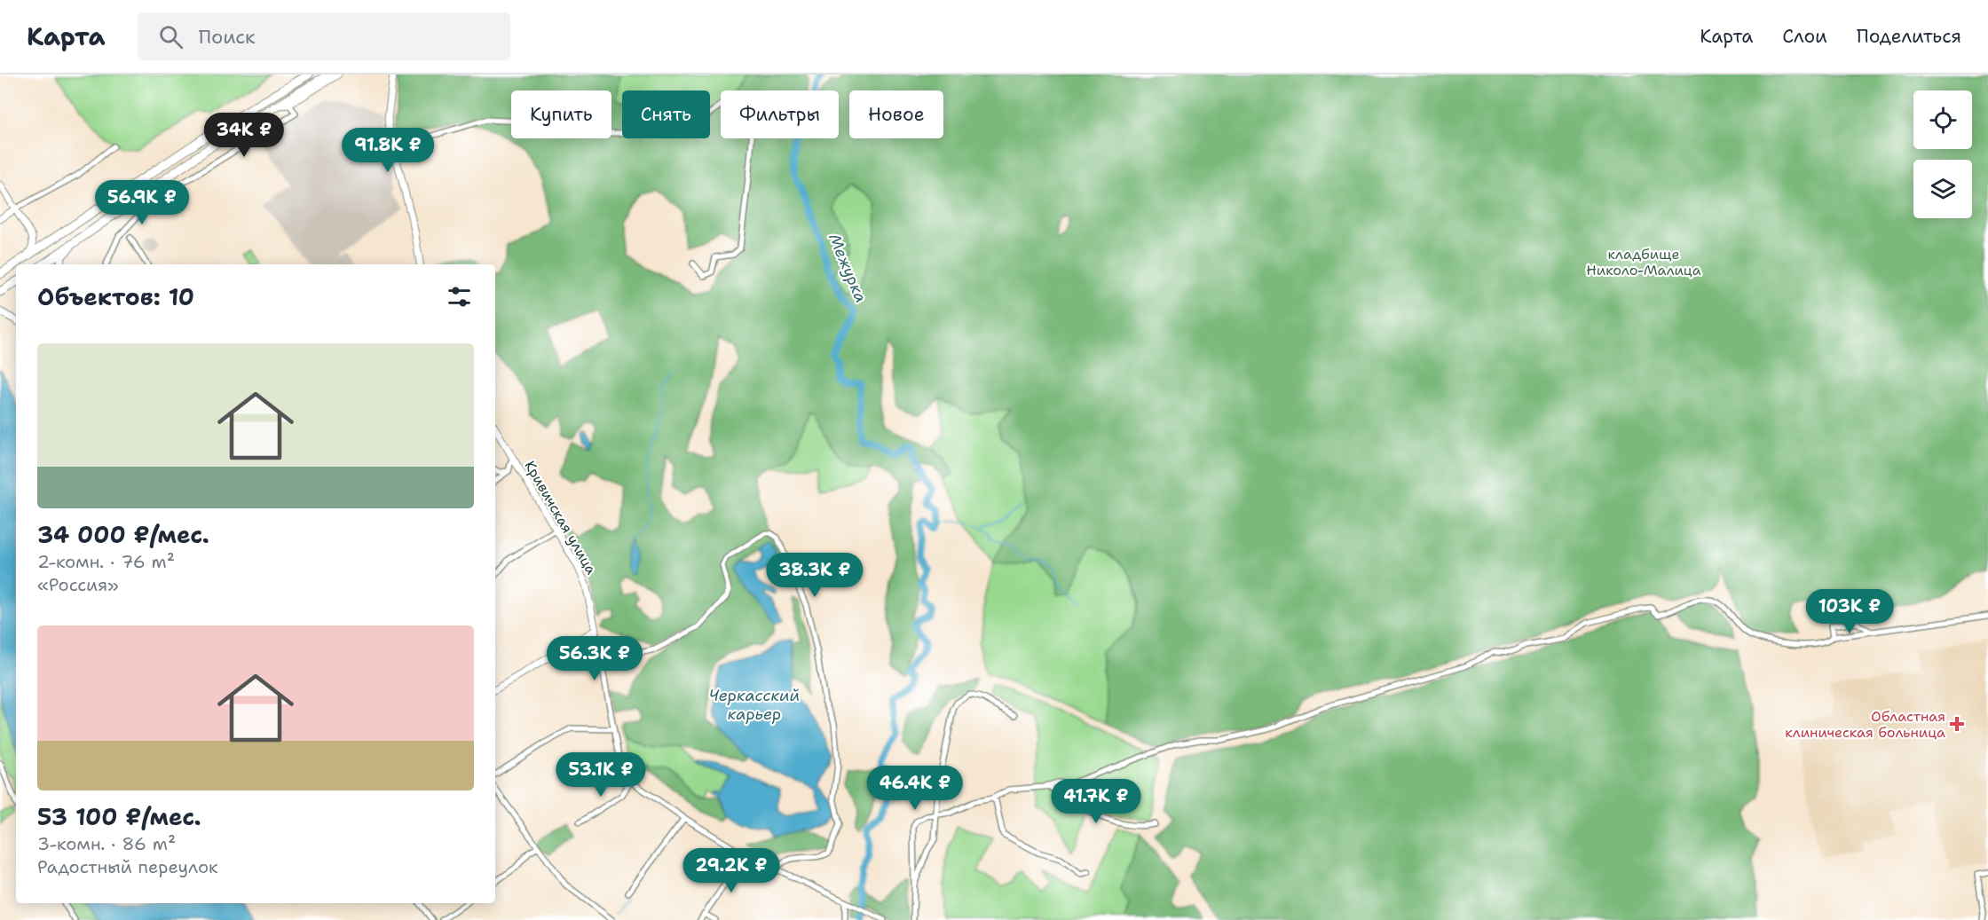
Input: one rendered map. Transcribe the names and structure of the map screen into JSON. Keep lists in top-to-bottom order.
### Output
{
  "streets": {
    "street": ["Кривичская улица"]
  },
  "water": ["Межурка", "Черкасский карьер"],
  "parks": ["кладбище Николо-Малица"],
  "places": {
    "health": ["Областная клиническая больница"]
  },
  "page": {
    "header": "Карта",
    "search": "Поиск",
    "nav": ["Карта", "Слои", "Поделиться"],
    "chip": [
      "Купить",
      "Снять",
      "Фильтры",
      "Новое"
    ],
    "price": [
      "34K ₽",
      "91.8K ₽",
      "56.9K ₽",
      "38.3K ₽",
      "103K ₽",
      "56.3K ₽",
      "53.1K ₽",
      "46.4K ₽",
      "41.7K ₽",
      "29.2K ₽"
    ],
    "heading": "Объектов: 10",
    "list": [
      {
        "name": "34 000 ₽/мес.",
        "note": "2-комн. · 76 m² · «Россия»"
      },
      {
        "name": "53 100 ₽/мес.",
        "note": "3-комн. · 86 m² · Радостный переулок"
      }
    ]
  }
}
